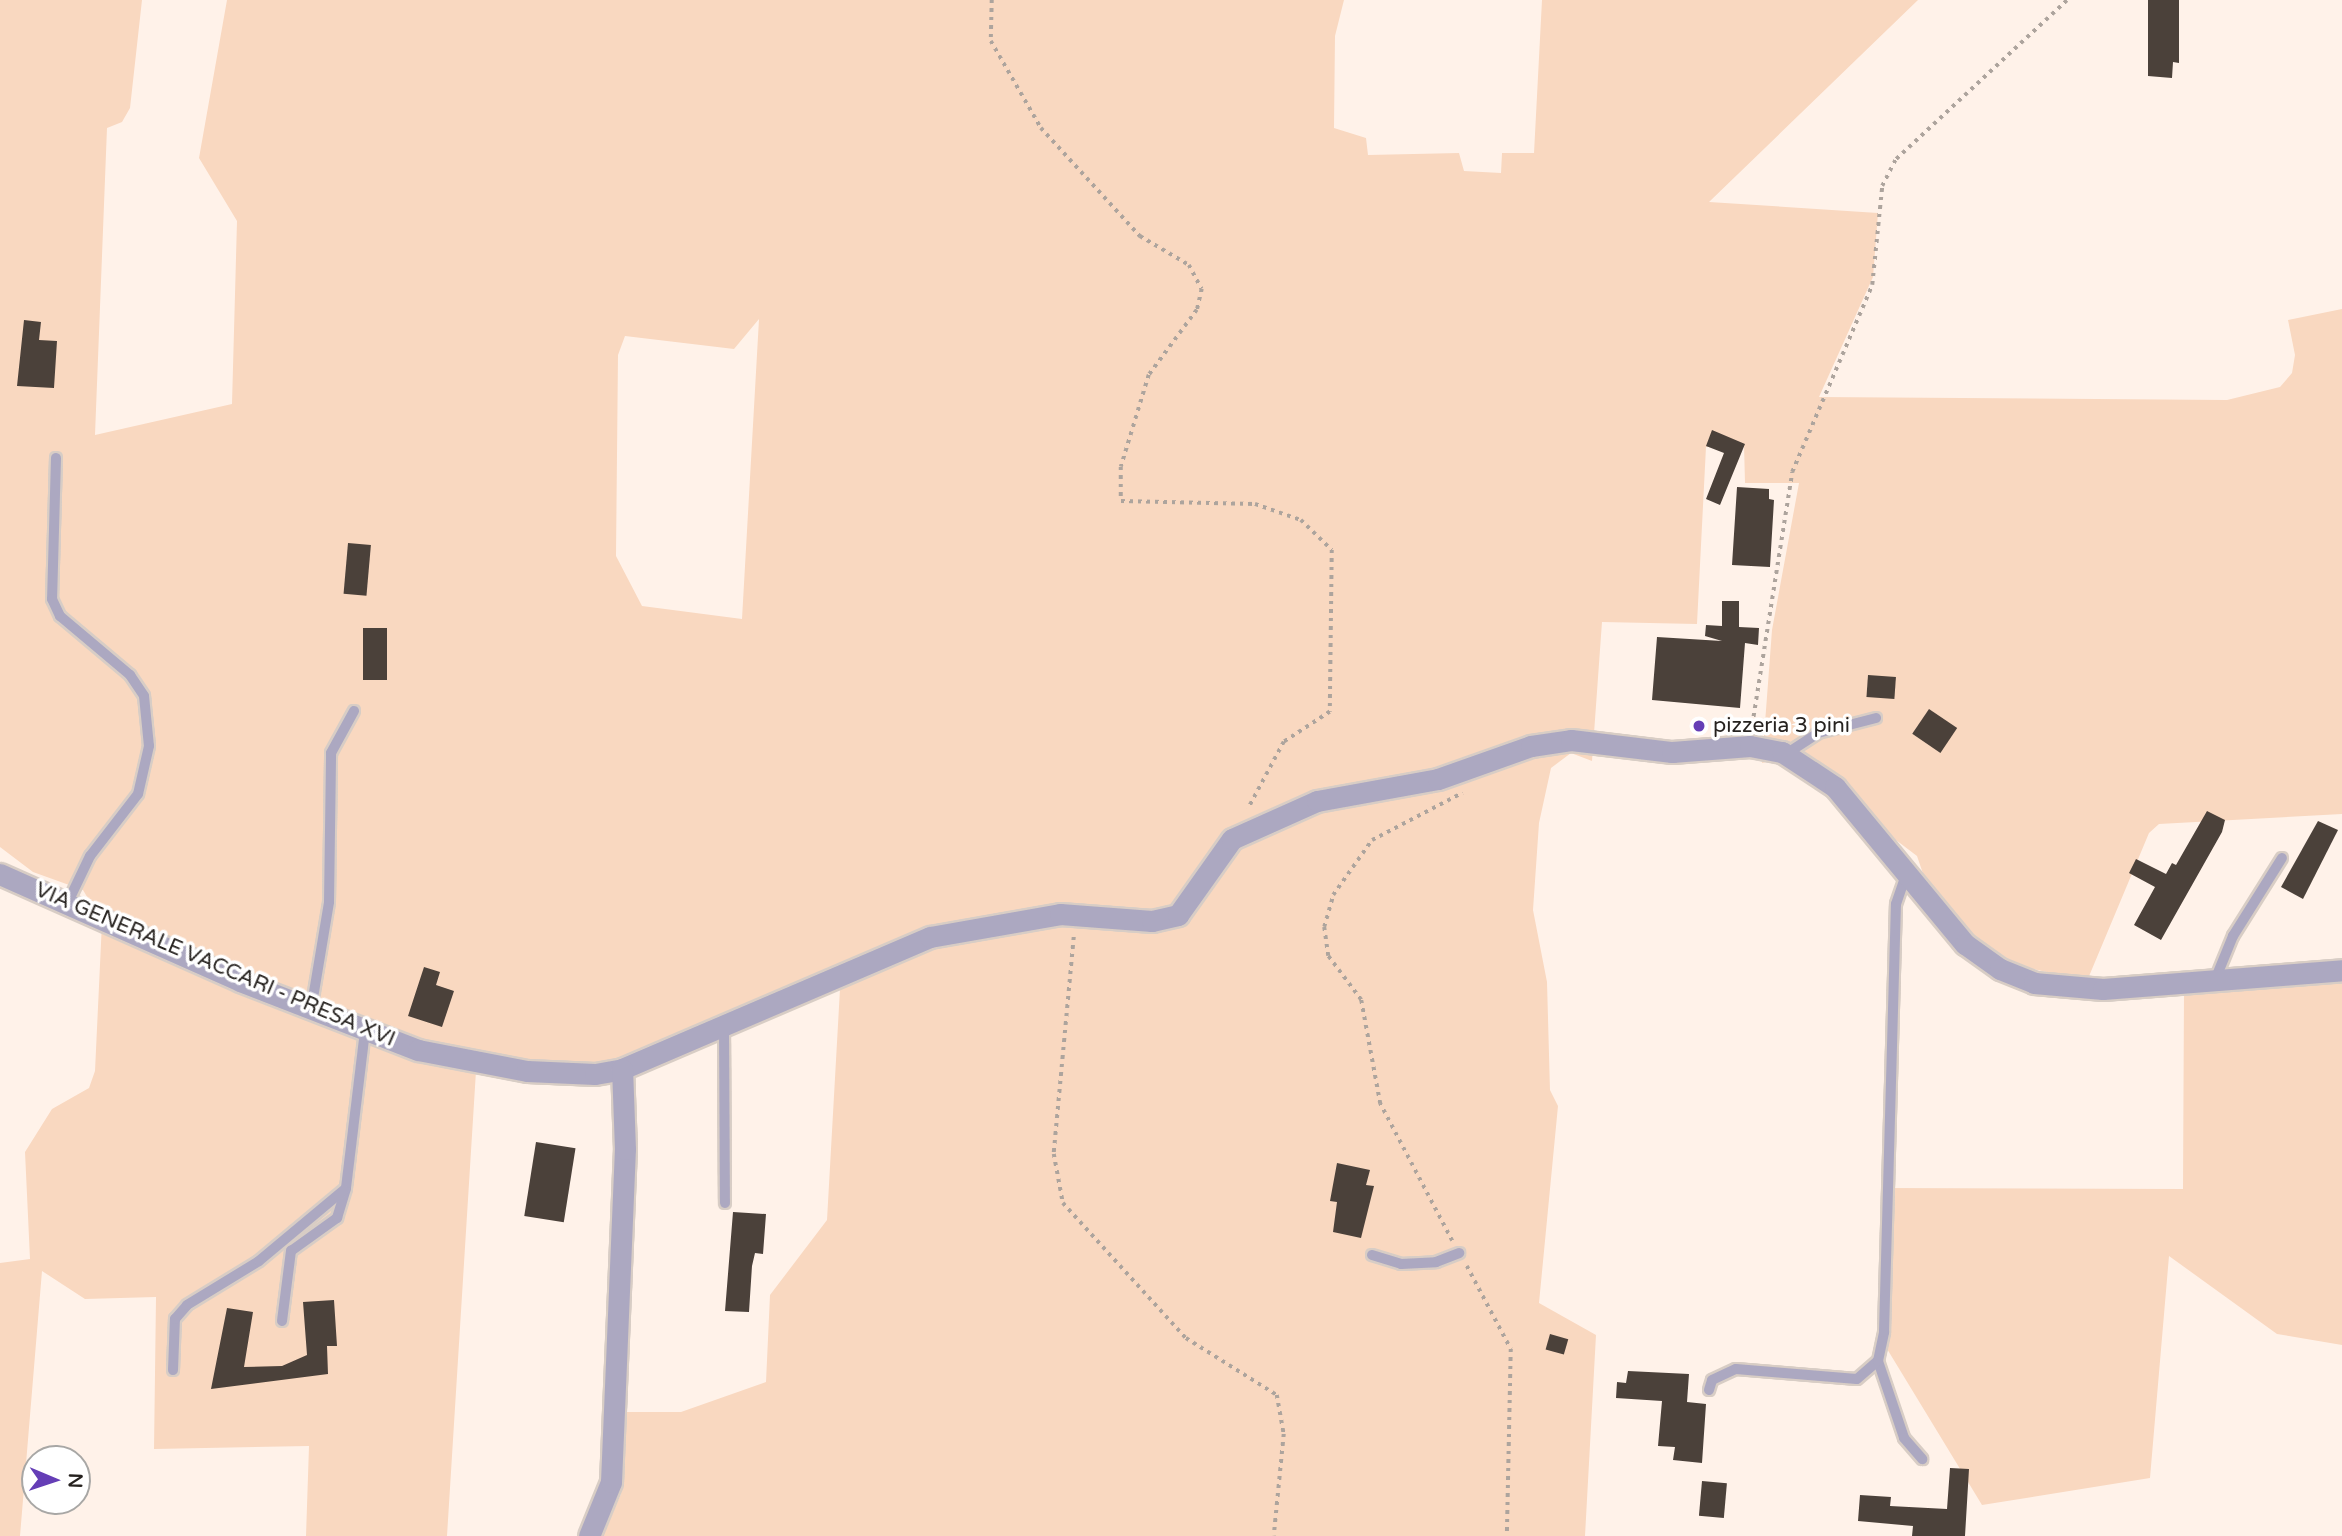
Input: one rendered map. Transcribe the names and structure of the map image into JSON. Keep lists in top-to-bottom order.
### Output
{
  "streets": {
    "street": ["VIA GENERALE VACCARI - PRESA XVI"]
  },
  "places": ["pizzeria 3 pini"],
  "north": "right"
}
